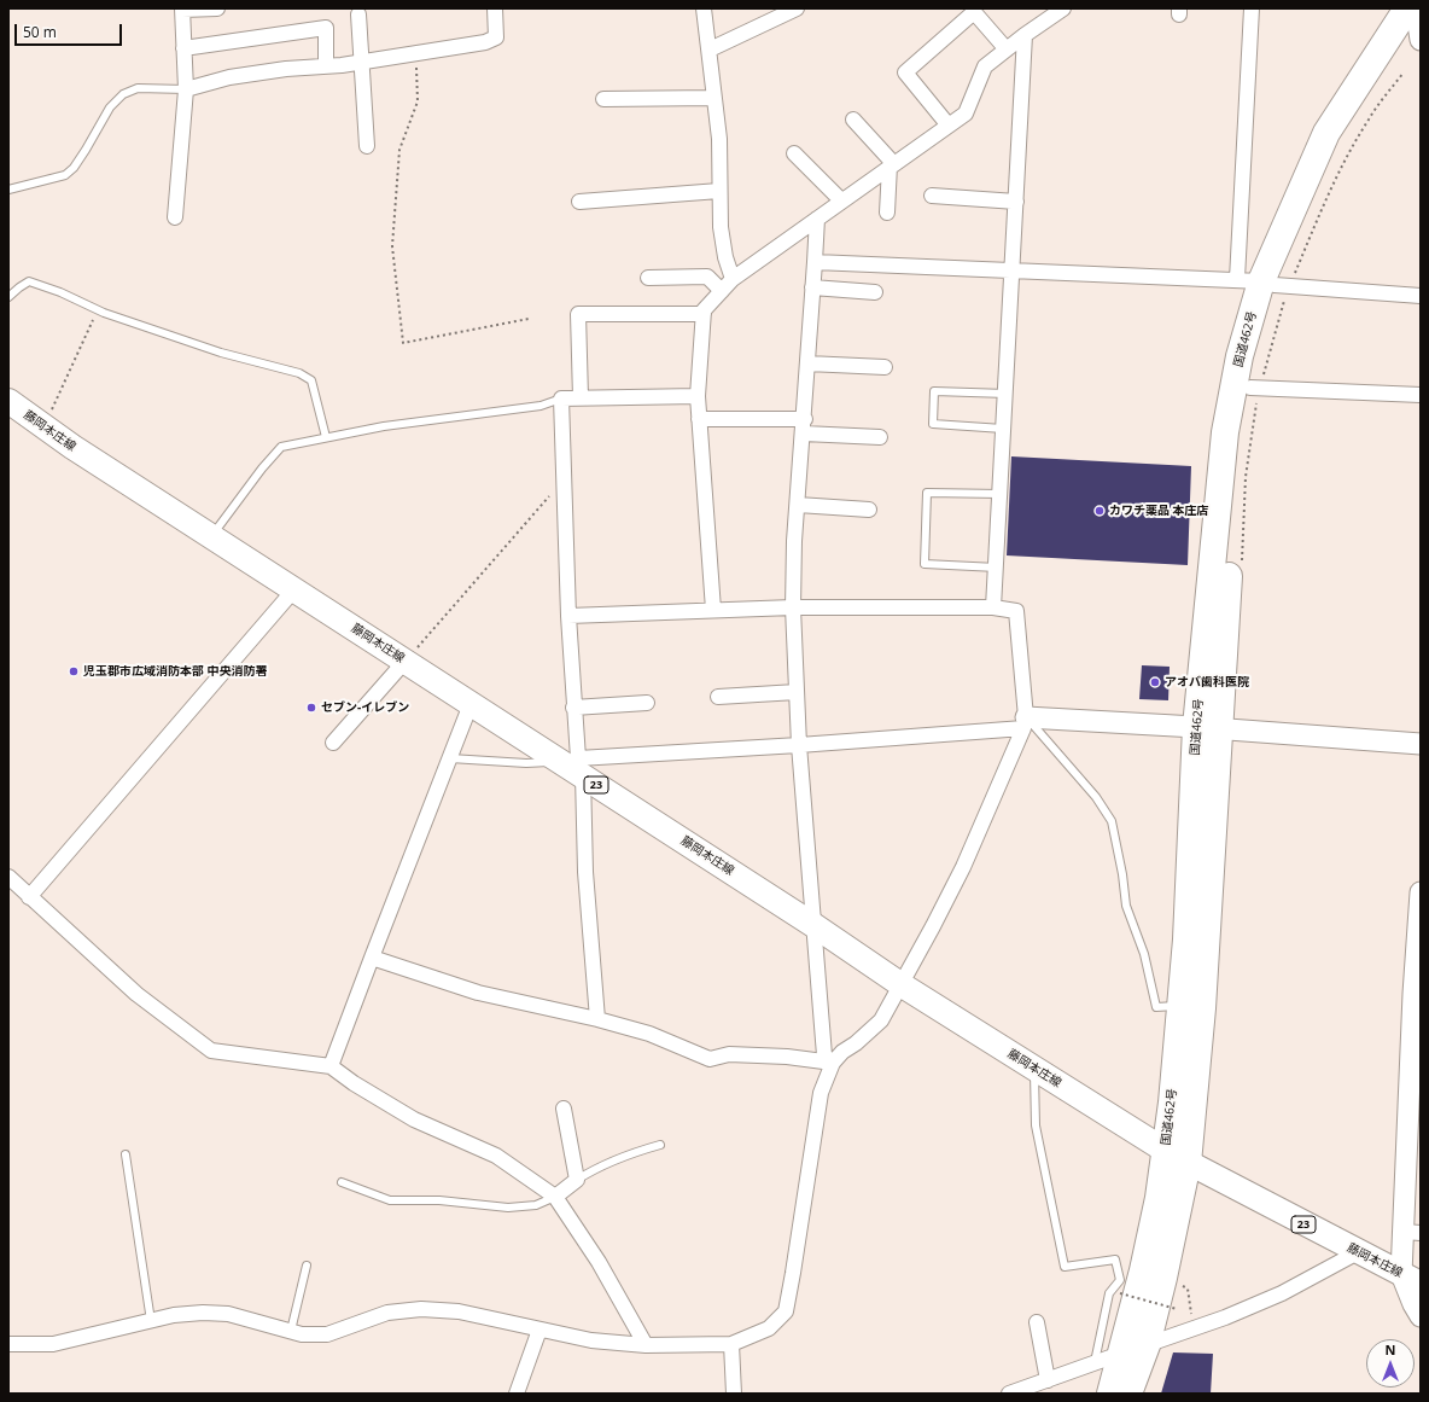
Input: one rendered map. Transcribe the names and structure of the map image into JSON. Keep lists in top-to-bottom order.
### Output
{
  "streets": {
    "highway": ["国道462号"],
    "main road": ["藤岡本庄線", "23"]
  },
  "crossings": [
    ["国道462号", "藤岡本庄線"]
  ],
  "places": [
    "カワチ薬品 本庄店",
    "児玉郡市広域消防本部 中央消防署",
    "アオバ歯科医院",
    "セブン-イレブン"
  ],
  "scale_bar": "50 m",
  "north": "top"
}
